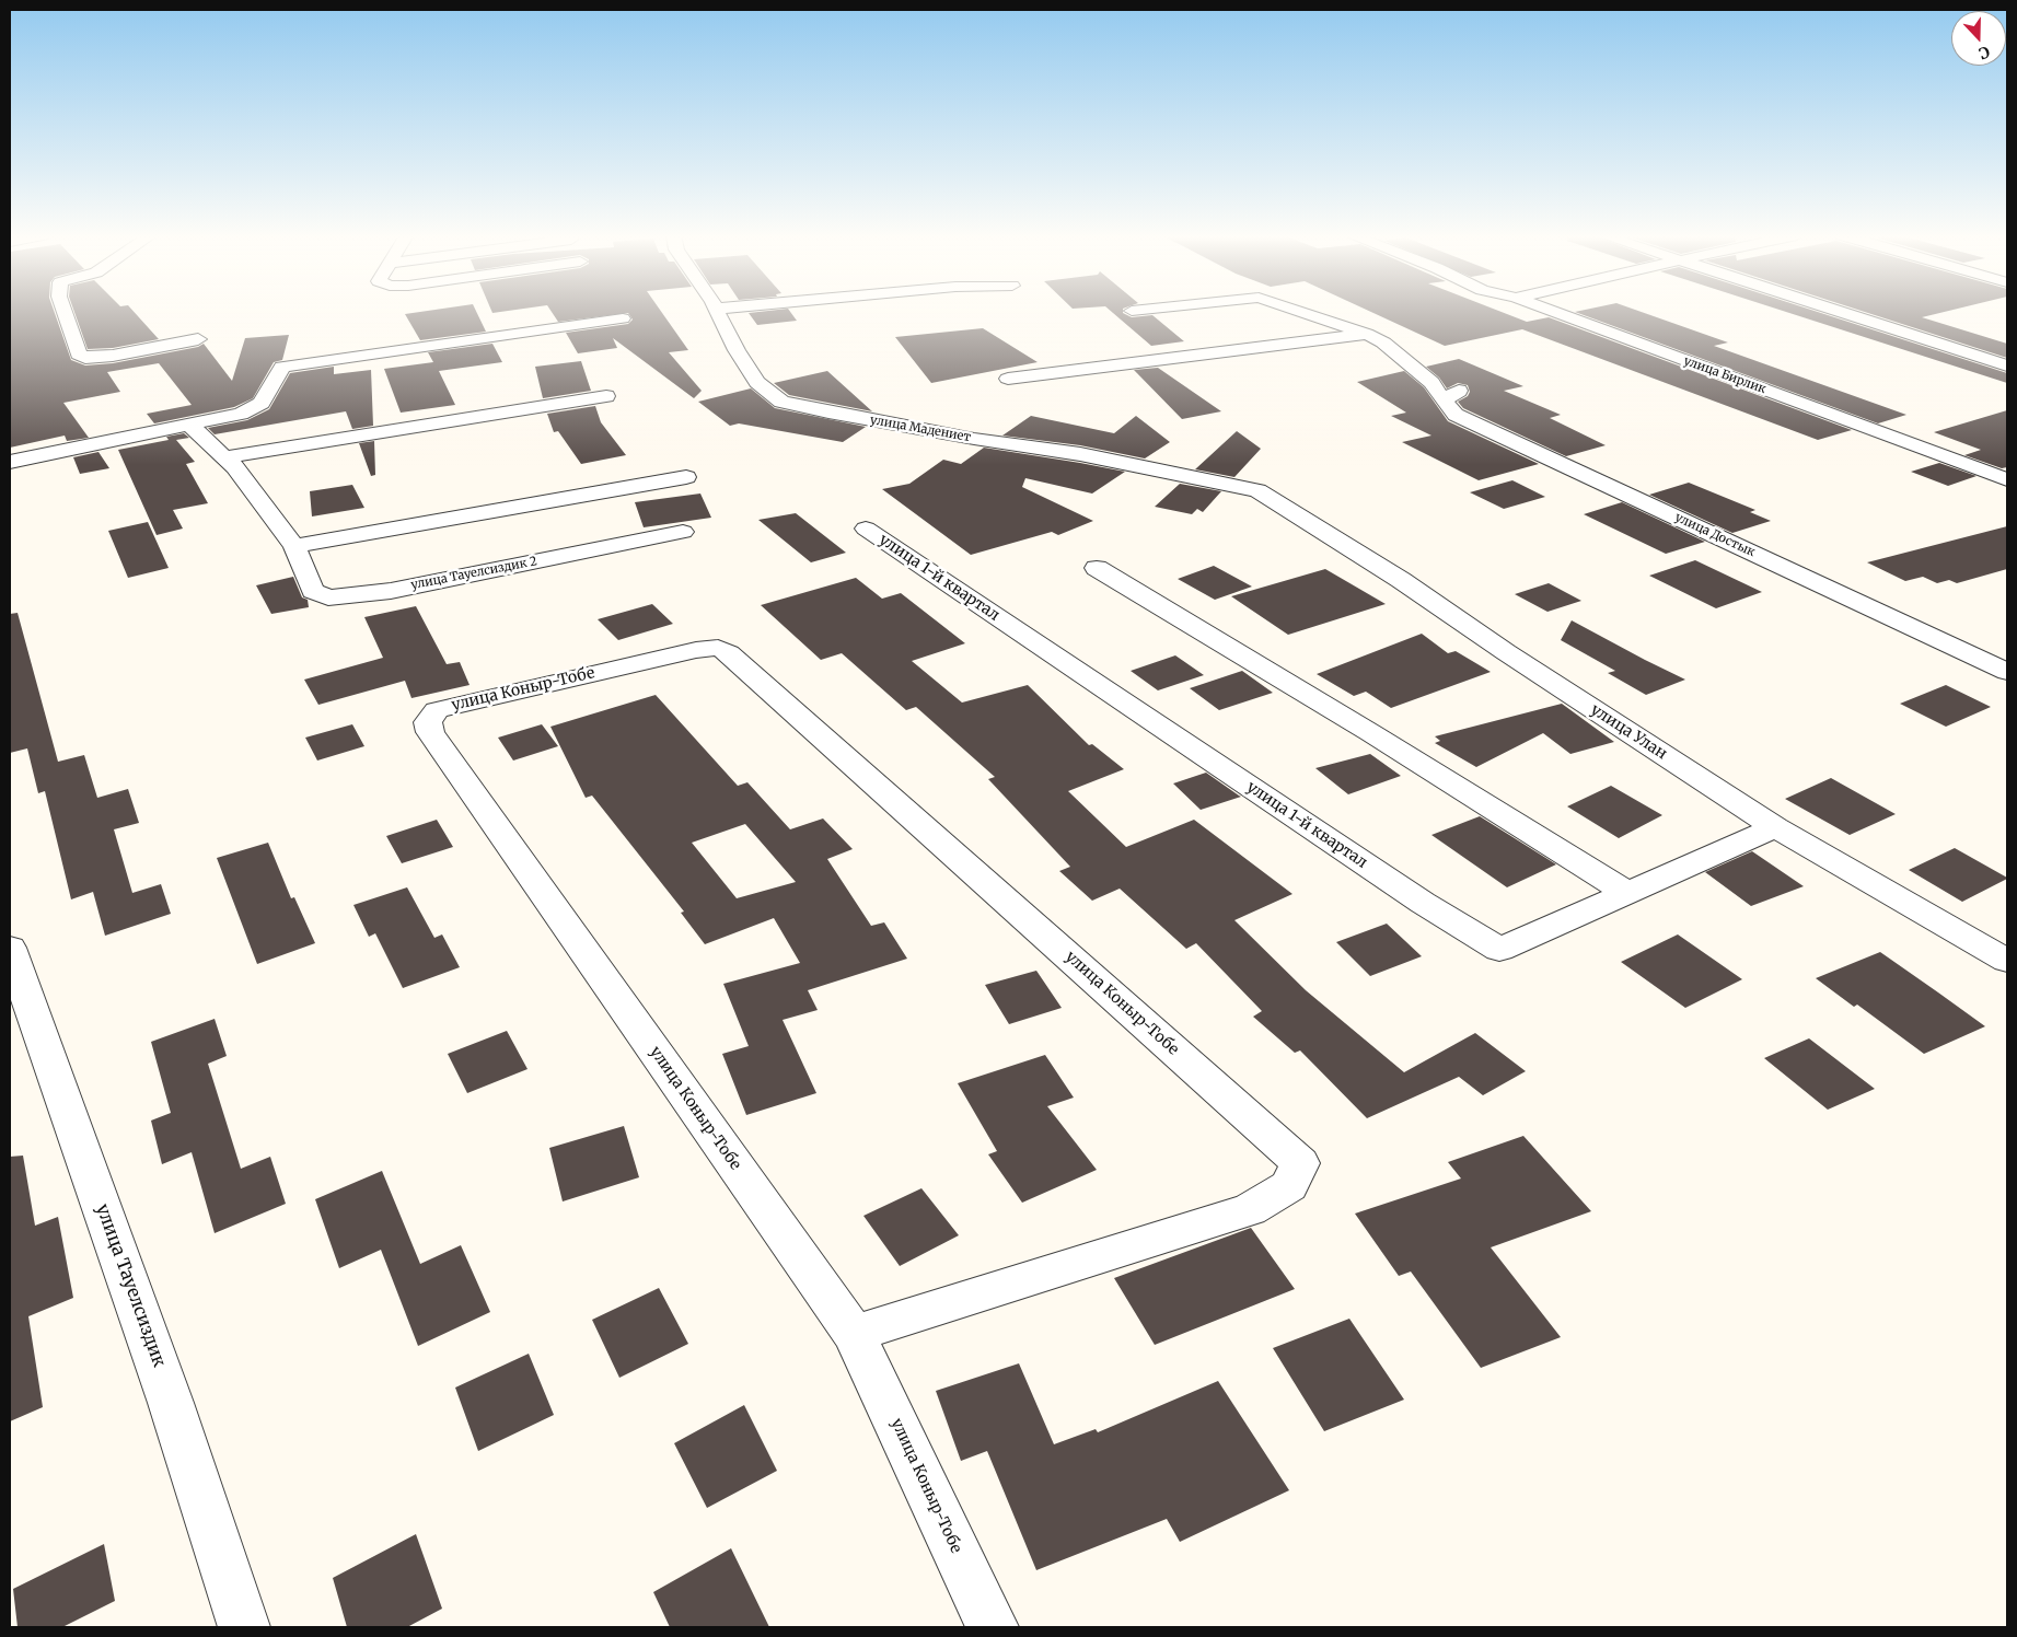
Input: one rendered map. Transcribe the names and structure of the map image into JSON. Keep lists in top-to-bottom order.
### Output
{
  "streets": {
    "street": [
      "улица Бирлик",
      "улица Мадениет",
      "улица Достык",
      "улица Тауелсиздик 2",
      "улица 1-й квартал",
      "улица Коныр-Тобе",
      "улица Улан",
      "улица Тауелсиздик"
    ]
  },
  "crossings": [
    ["улица Мадениет", "улица Улан"],
    ["улица 1-й квартал", "улица Улан"]
  ],
  "north": "bottom"
}
